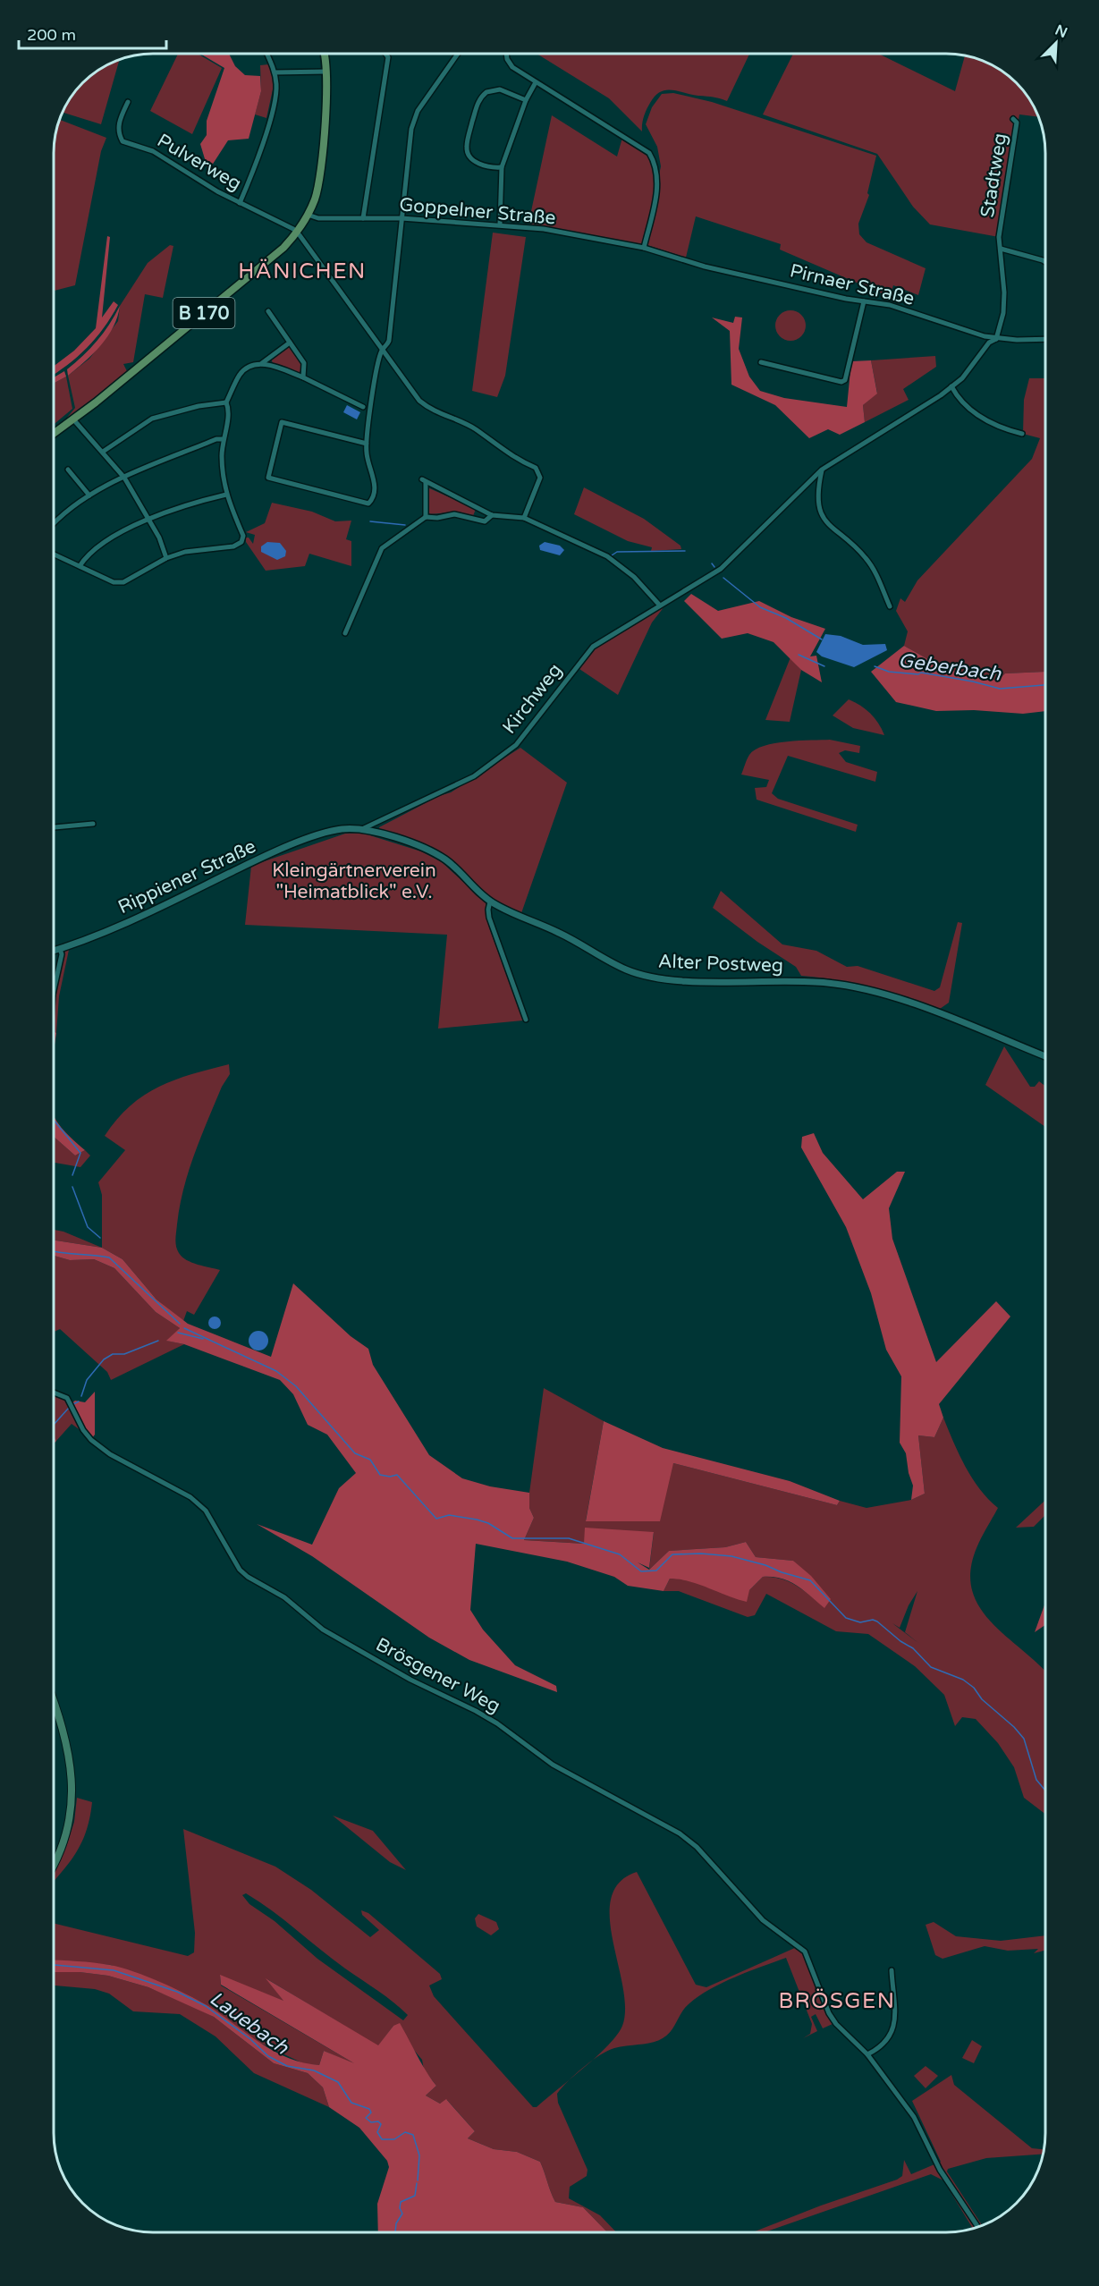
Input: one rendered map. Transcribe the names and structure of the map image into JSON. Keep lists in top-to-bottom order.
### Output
{
  "streets": {
    "main road": ["B 170"],
    "street": [
      "Pulverweg",
      "Stadtweg",
      "Goppelner Straße",
      "Pirnaer Straße",
      "Kirchweg",
      "Rippiener Straße",
      "Alter Postweg",
      "Brösgener Weg"
    ]
  },
  "crossings": [
    ["Pulverweg", "B 170"],
    ["Stadtweg", "Pirnaer Straße"],
    ["Stadtweg", "Kirchweg"],
    ["Goppelner Straße", "Pirnaer Straße"],
    ["Goppelner Straße", "B 170"],
    ["Pirnaer Straße", "Kirchweg"],
    ["Kirchweg", "Rippiener Straße"],
    ["Kirchweg", "Alter Postweg"],
    ["Rippiener Straße", "Alter Postweg"]
  ],
  "districts": ["HÄNICHEN", "BRÖSGEN"],
  "water": ["Geberbach", "Lauebach"],
  "parks": ["Kleingärtnerverein \"Heimatblick\" e.V."],
  "scale_bar": "200 m",
  "north": "top right"
}
